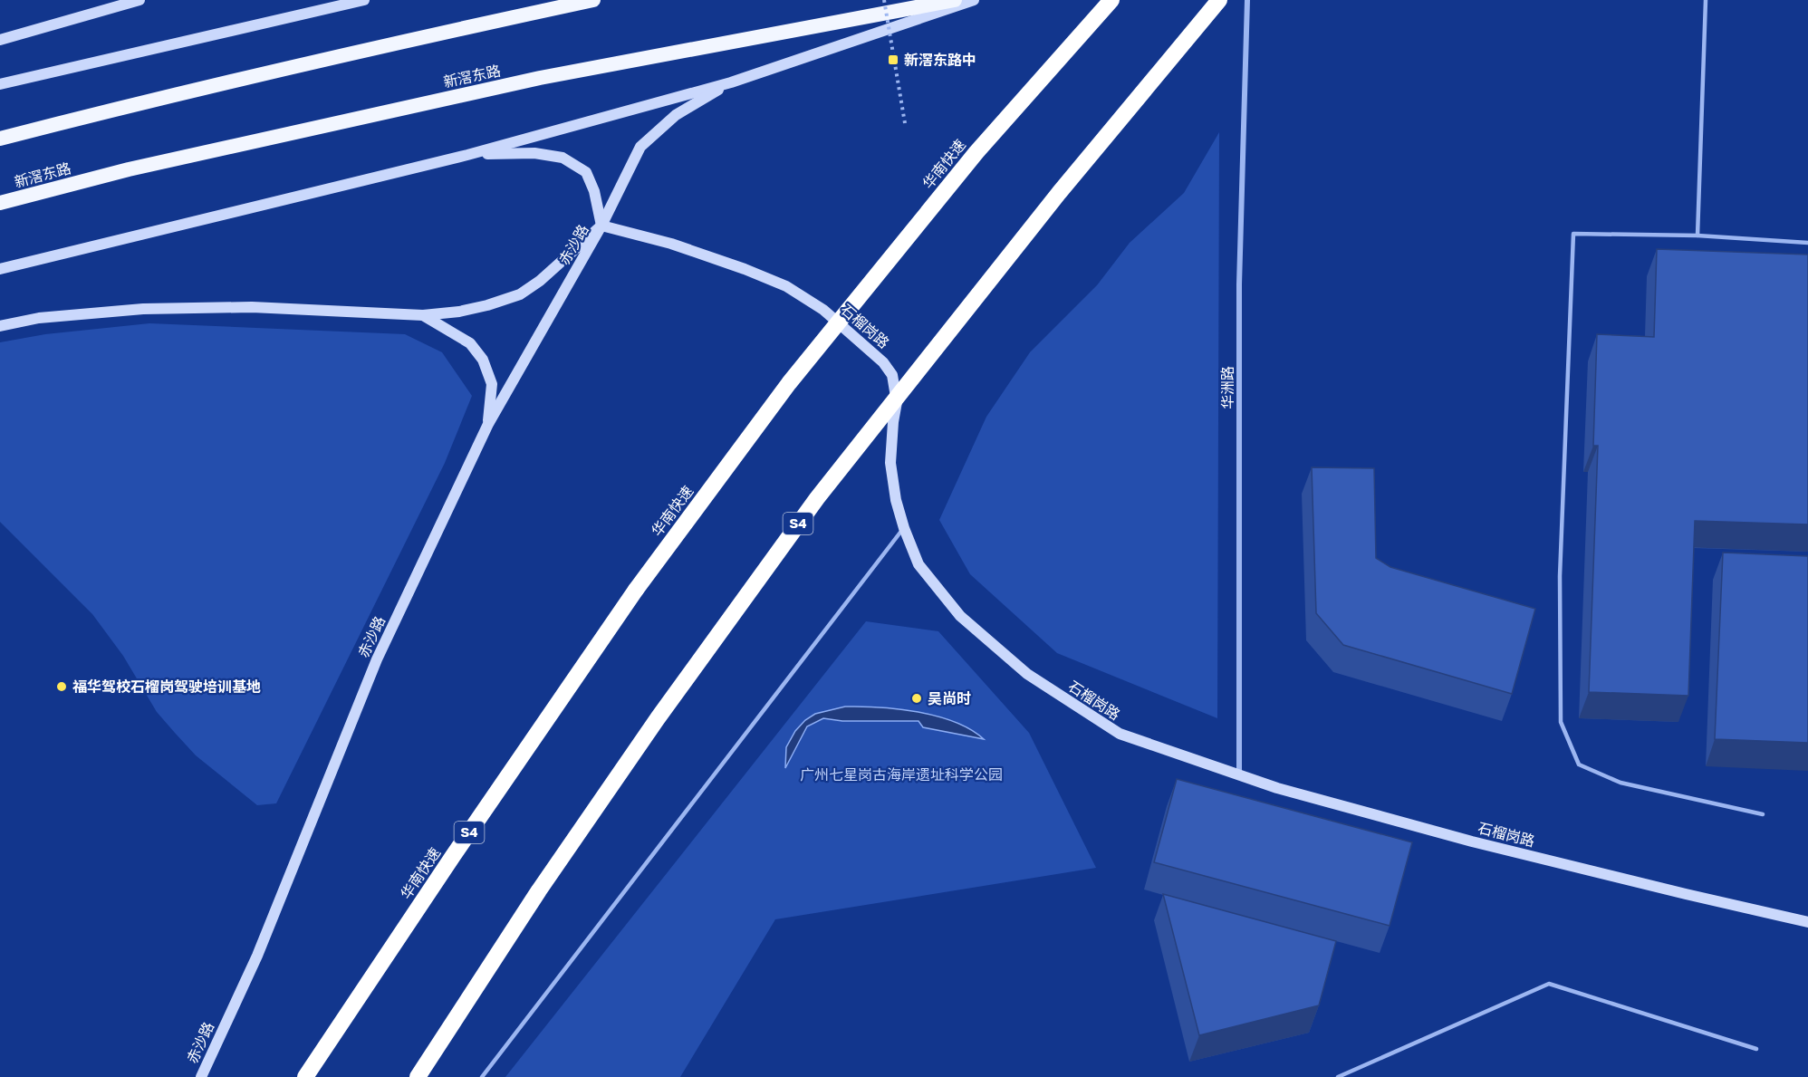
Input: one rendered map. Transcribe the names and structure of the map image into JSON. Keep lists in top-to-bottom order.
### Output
{
  "streets": {
    "highway": ["新滘东路", "华南快速", "S4"],
    "main road": ["赤沙路", "石榴岗路"],
    "street": ["华洲路"]
  },
  "crossings": [
    ["赤沙路", "石榴岗路"],
    ["石榴岗路", "华洲路"]
  ],
  "parks": ["广州七星岗古海岸遗址科学公园"],
  "places": {
    "transit": ["新滘东路中"],
    "other": ["福华驾校石榴岗驾驶培训基地", "吴尚时"]
  }
}
